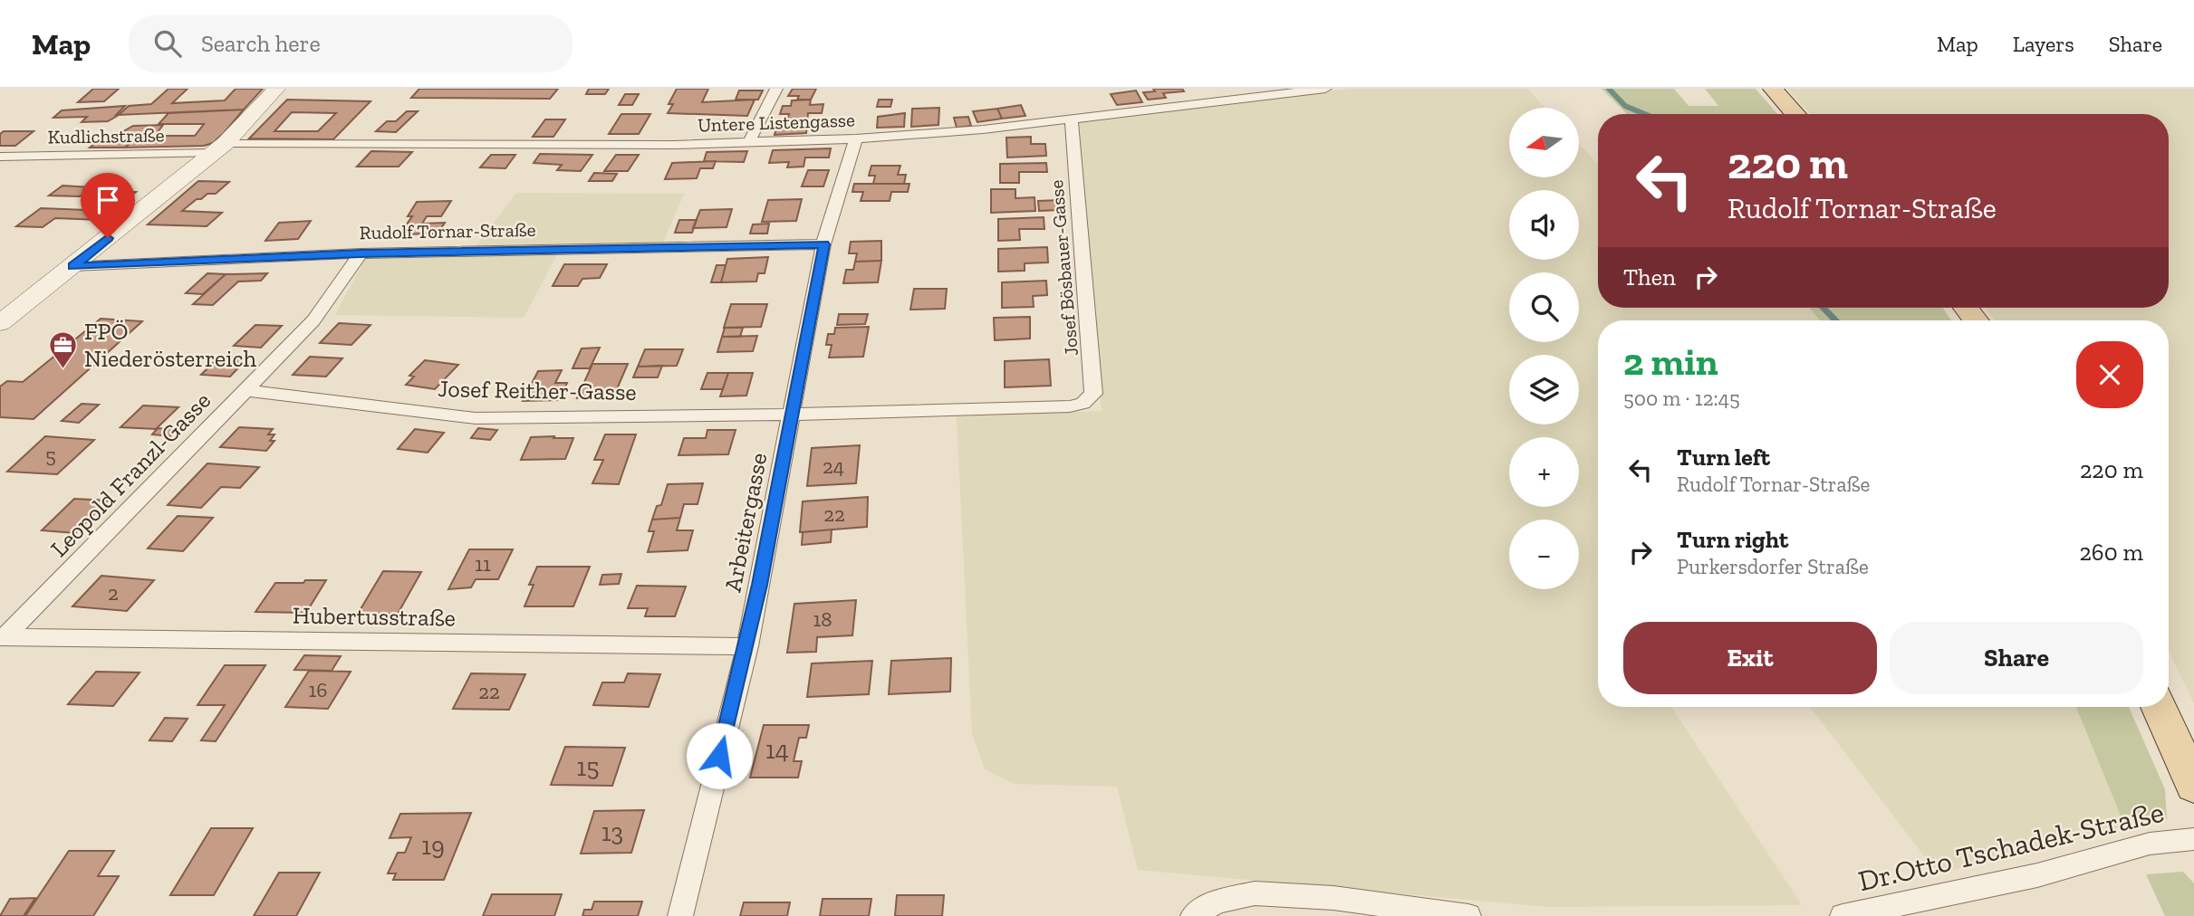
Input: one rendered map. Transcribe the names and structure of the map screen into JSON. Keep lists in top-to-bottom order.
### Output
{
  "streets": {
    "street": [
      "Untere Listengasse",
      "Kudlichstraße",
      "Rudolf Tornar-Straße",
      "Josef Bösbauer-Gasse",
      "Josef Reither-Gasse",
      "Leopold Franzl-Gasse",
      "Arbeitergasse",
      "Hubertusstraße",
      "Dr.Otto Tschadek-Straße"
    ]
  },
  "crossings": [
    ["Untere Listengasse", "Kudlichstraße"],
    ["Untere Listengasse", "Josef Bösbauer-Gasse"],
    ["Untere Listengasse", "Arbeitergasse"],
    ["Rudolf Tornar-Straße", "Leopold Franzl-Gasse"],
    ["Rudolf Tornar-Straße", "Arbeitergasse"],
    ["Josef Bösbauer-Gasse", "Josef Reither-Gasse"],
    ["Josef Reither-Gasse", "Leopold Franzl-Gasse"],
    ["Josef Reither-Gasse", "Arbeitergasse"],
    ["Leopold Franzl-Gasse", "Hubertusstraße"],
    ["Arbeitergasse", "Hubertusstraße"]
  ],
  "places": {
    "office": ["FPÖ Niederösterreich"]
  },
  "house_numbers": [
    "5",
    "24",
    "22",
    "11",
    "2",
    "18",
    "16",
    "22",
    "14",
    "15",
    "13",
    "19"
  ],
  "north": "left",
  "page": {
    "header": "Map",
    "search": "Search here",
    "nav": ["Map", "Layers", "Share"],
    "map_buttons": ["+", "−"],
    "turn": ["220 m", "Rudolf Tornar-Straße"],
    "then": "Then",
    "heading": ["2 min", "500 m · 12:45"],
    "list": [
      {
        "name": "Turn left",
        "note": "Rudolf Tornar-Straße",
        "value": "220 m"
      },
      {
        "name": "Turn right",
        "note": "Purkersdorfer Straße",
        "value": "260 m"
      }
    ],
    "buttons": ["Exit", "Share"]
  }
}
